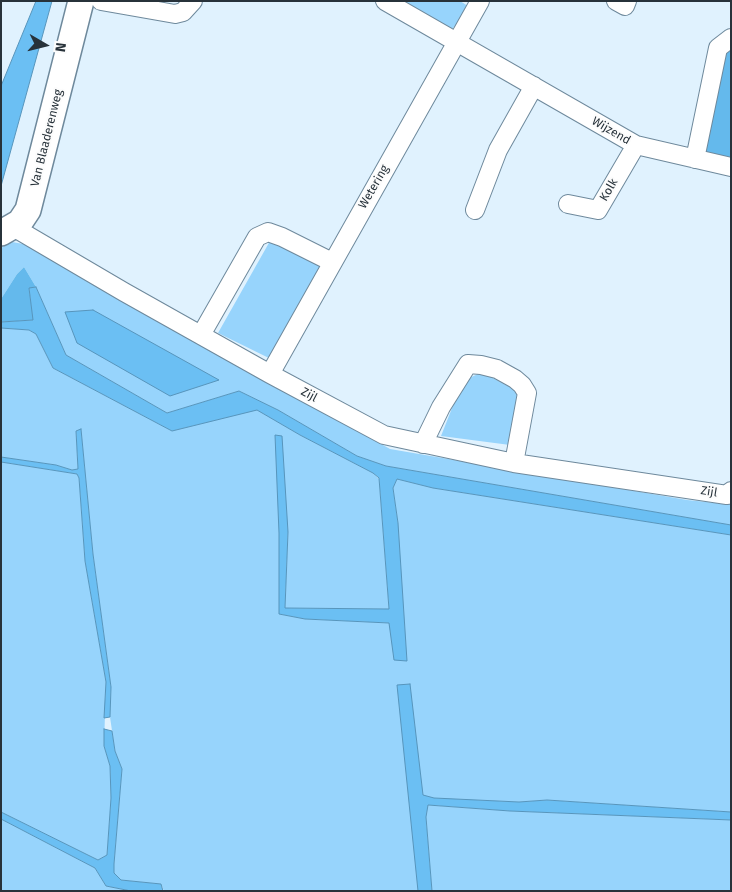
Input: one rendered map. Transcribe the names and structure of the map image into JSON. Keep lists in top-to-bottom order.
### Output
{
  "streets": {
    "street": [
      "Wijzend",
      "Van Blaaderenweg",
      "Wetering",
      "Kolk",
      "Zijl"
    ]
  },
  "crossings": [
    ["Wijzend", "Wetering"],
    ["Wijzend", "Kolk"],
    ["Van Blaaderenweg", "Zijl"],
    ["Wetering", "Zijl"]
  ],
  "north": "right"
}
